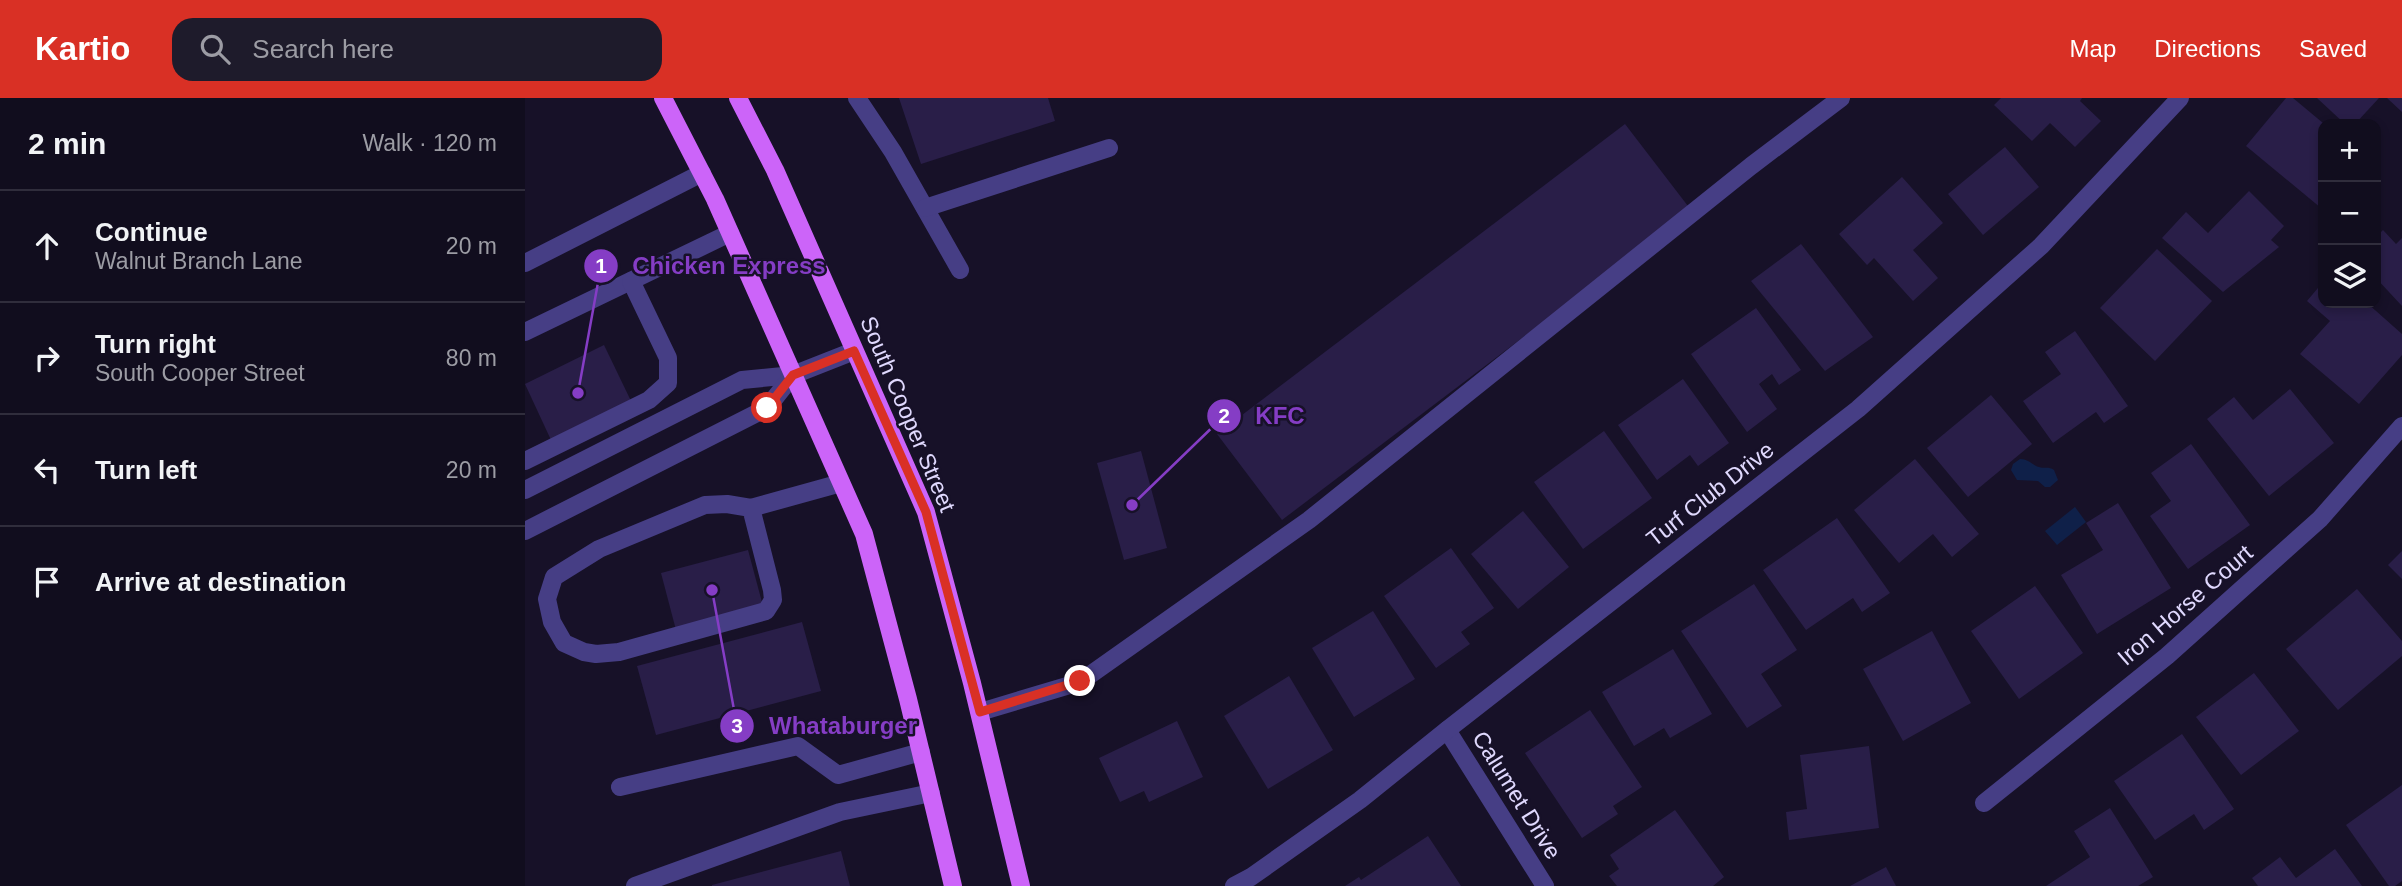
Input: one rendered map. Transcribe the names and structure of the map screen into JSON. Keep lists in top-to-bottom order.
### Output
{
  "streets": {
    "main road": ["South Cooper Street"],
    "street": ["Turf Club Drive", "Iron Horse Court", "Calumet Drive"]
  },
  "crossings": [
    ["Turf Club Drive", "Calumet Drive"]
  ],
  "places": ["Chicken Express", "KFC", "Whataburger"],
  "page": {
    "header": "Kartio",
    "search": "Search here",
    "nav": ["Map", "Directions", "Saved"],
    "heading": ["2 min", "Walk · 120 m"],
    "map_buttons": ["+", "−"],
    "list": [
      ["Continue", "Walnut Branch Lane", "20 m"],
      ["Turn right", "South Cooper Street", "80 m"],
      ["Turn left", "20 m"],
      "Arrive at destination"
    ]
  }
}
